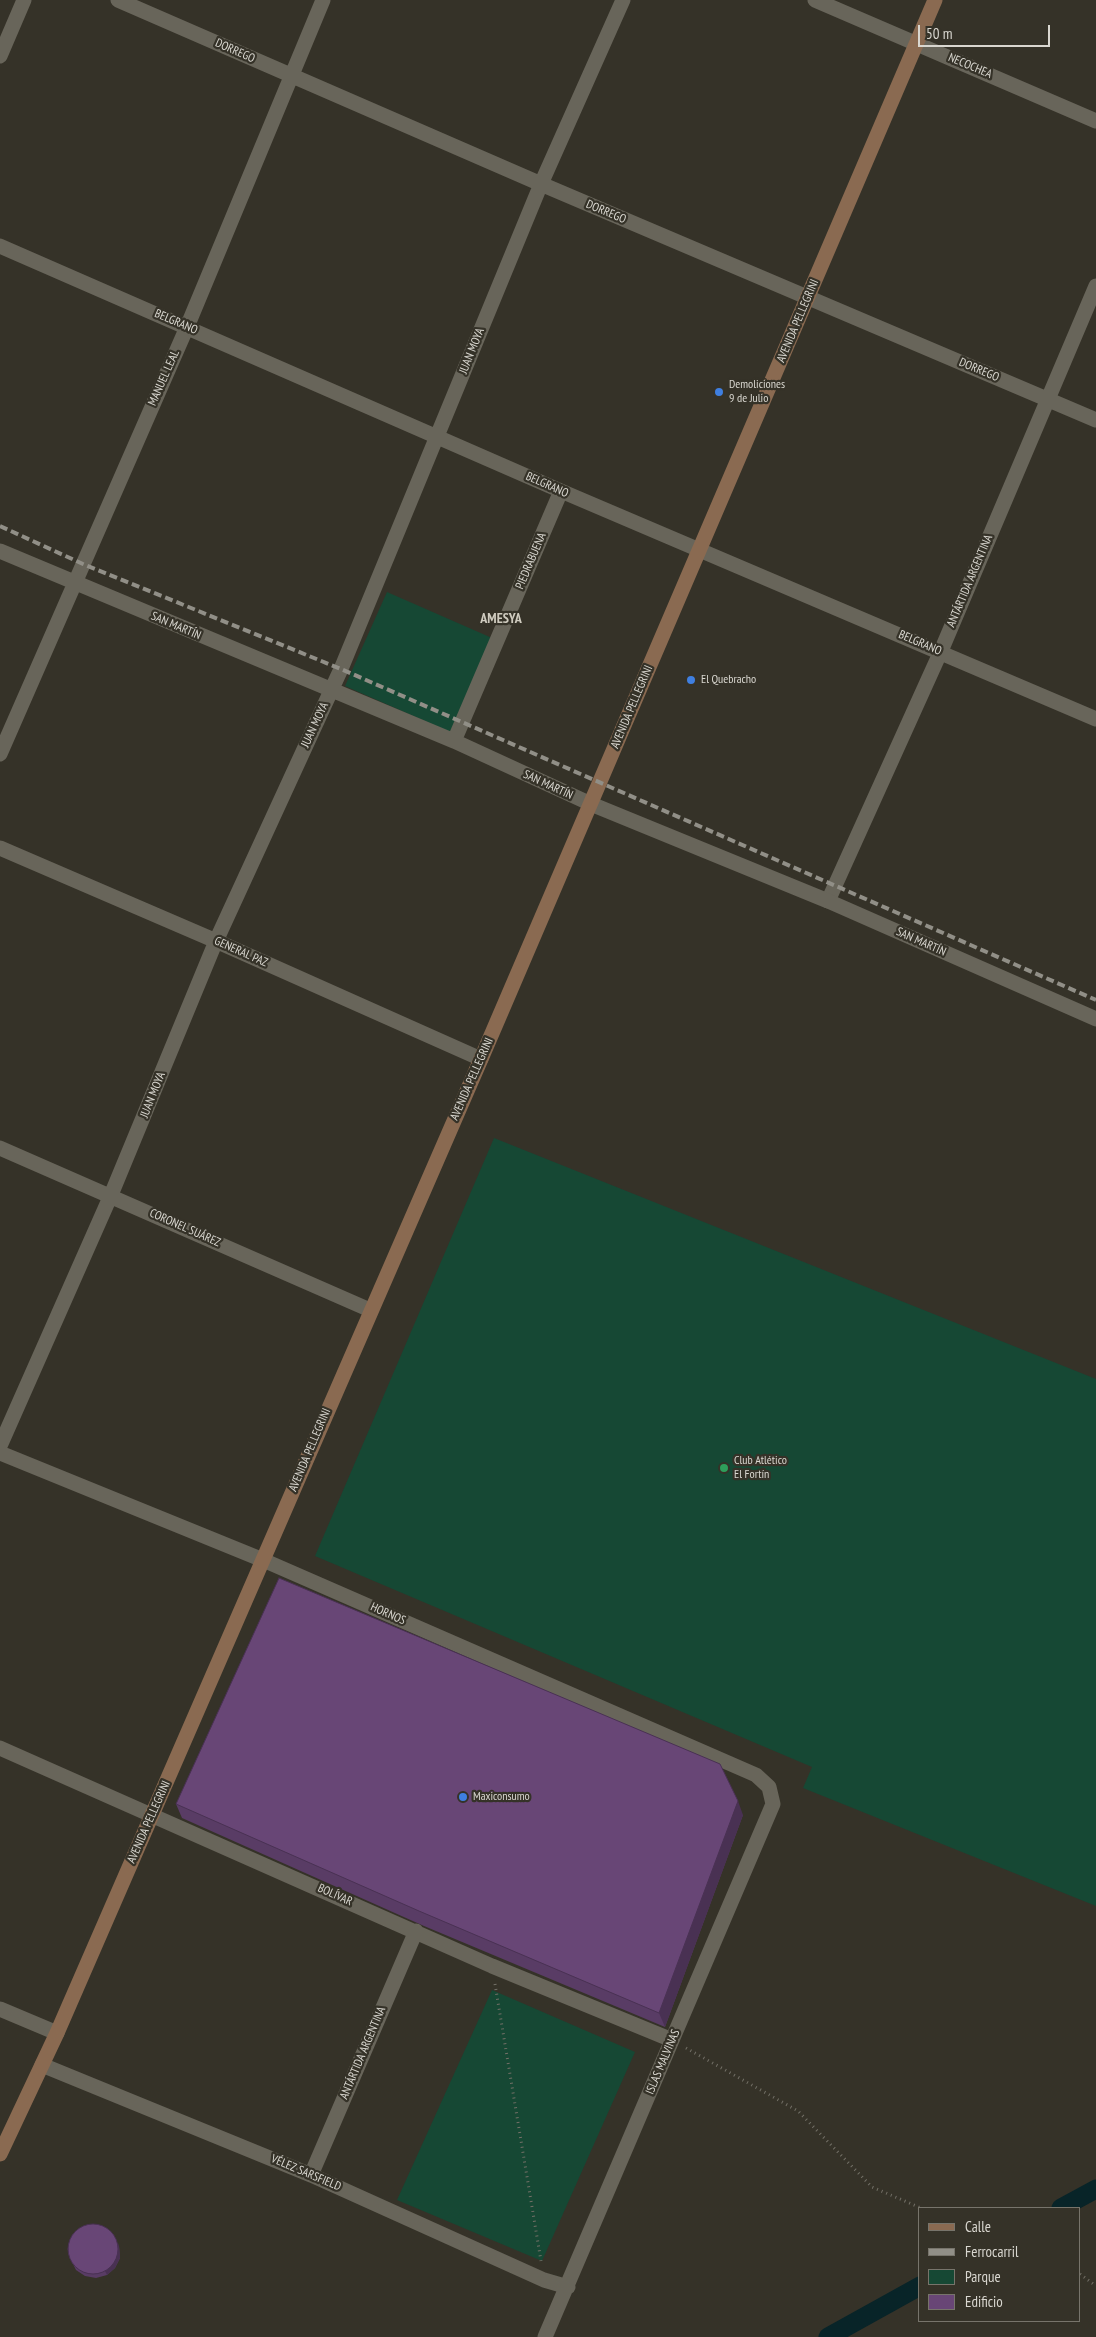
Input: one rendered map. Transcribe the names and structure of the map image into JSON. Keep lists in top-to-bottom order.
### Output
{
  "streets": {
    "main road": ["AVENIDA PELLEGRINI"],
    "street": [
      "DORREGO",
      "NECOCHEA",
      "BELGRANO",
      "JUAN MOYA",
      "MANUEL LEAL",
      "PIEDRABUENA",
      "ANTÁRTIDA ARGENTINA",
      "SAN MARTÍN",
      "GENERAL PAZ",
      "CORONEL SUÁREZ",
      "HORNOS",
      "BOLÍVAR",
      "ISLAS MALVINAS",
      "VÉLEZ SARSFIELD"
    ]
  },
  "crossings": [
    ["DORREGO", "AVENIDA PELLEGRINI"],
    ["DORREGO", "JUAN MOYA"],
    ["DORREGO", "MANUEL LEAL"],
    ["DORREGO", "ANTÁRTIDA ARGENTINA"],
    ["NECOCHEA", "AVENIDA PELLEGRINI"],
    ["AVENIDA PELLEGRINI", "BELGRANO"],
    ["AVENIDA PELLEGRINI", "SAN MARTÍN"],
    ["AVENIDA PELLEGRINI", "GENERAL PAZ"],
    ["AVENIDA PELLEGRINI", "CORONEL SUÁREZ"],
    ["AVENIDA PELLEGRINI", "HORNOS"],
    ["AVENIDA PELLEGRINI", "BOLÍVAR"],
    ["AVENIDA PELLEGRINI", "VÉLEZ SARSFIELD"],
    ["BELGRANO", "JUAN MOYA"],
    ["BELGRANO", "MANUEL LEAL"],
    ["BELGRANO", "PIEDRABUENA"],
    ["BELGRANO", "ANTÁRTIDA ARGENTINA"],
    ["JUAN MOYA", "SAN MARTÍN"],
    ["JUAN MOYA", "GENERAL PAZ"],
    ["JUAN MOYA", "CORONEL SUÁREZ"],
    ["MANUEL LEAL", "SAN MARTÍN"],
    ["PIEDRABUENA", "SAN MARTÍN"],
    ["ANTÁRTIDA ARGENTINA", "SAN MARTÍN"],
    ["ANTÁRTIDA ARGENTINA", "BOLÍVAR"],
    ["ANTÁRTIDA ARGENTINA", "VÉLEZ SARSFIELD"],
    ["HORNOS", "ISLAS MALVINAS"],
    ["BOLÍVAR", "ISLAS MALVINAS"],
    ["ISLAS MALVINAS", "VÉLEZ SARSFIELD"]
  ],
  "districts": ["AMESYA"],
  "places": [
    "Demoliciones 9 de Julio",
    "El Quebracho",
    "Club Atlético El Fortín",
    "Maxiconsumo"
  ],
  "legend": [
    "Calle",
    "Ferrocarril",
    "Parque",
    "Edificio"
  ],
  "scale_bar": "50 m"
}
